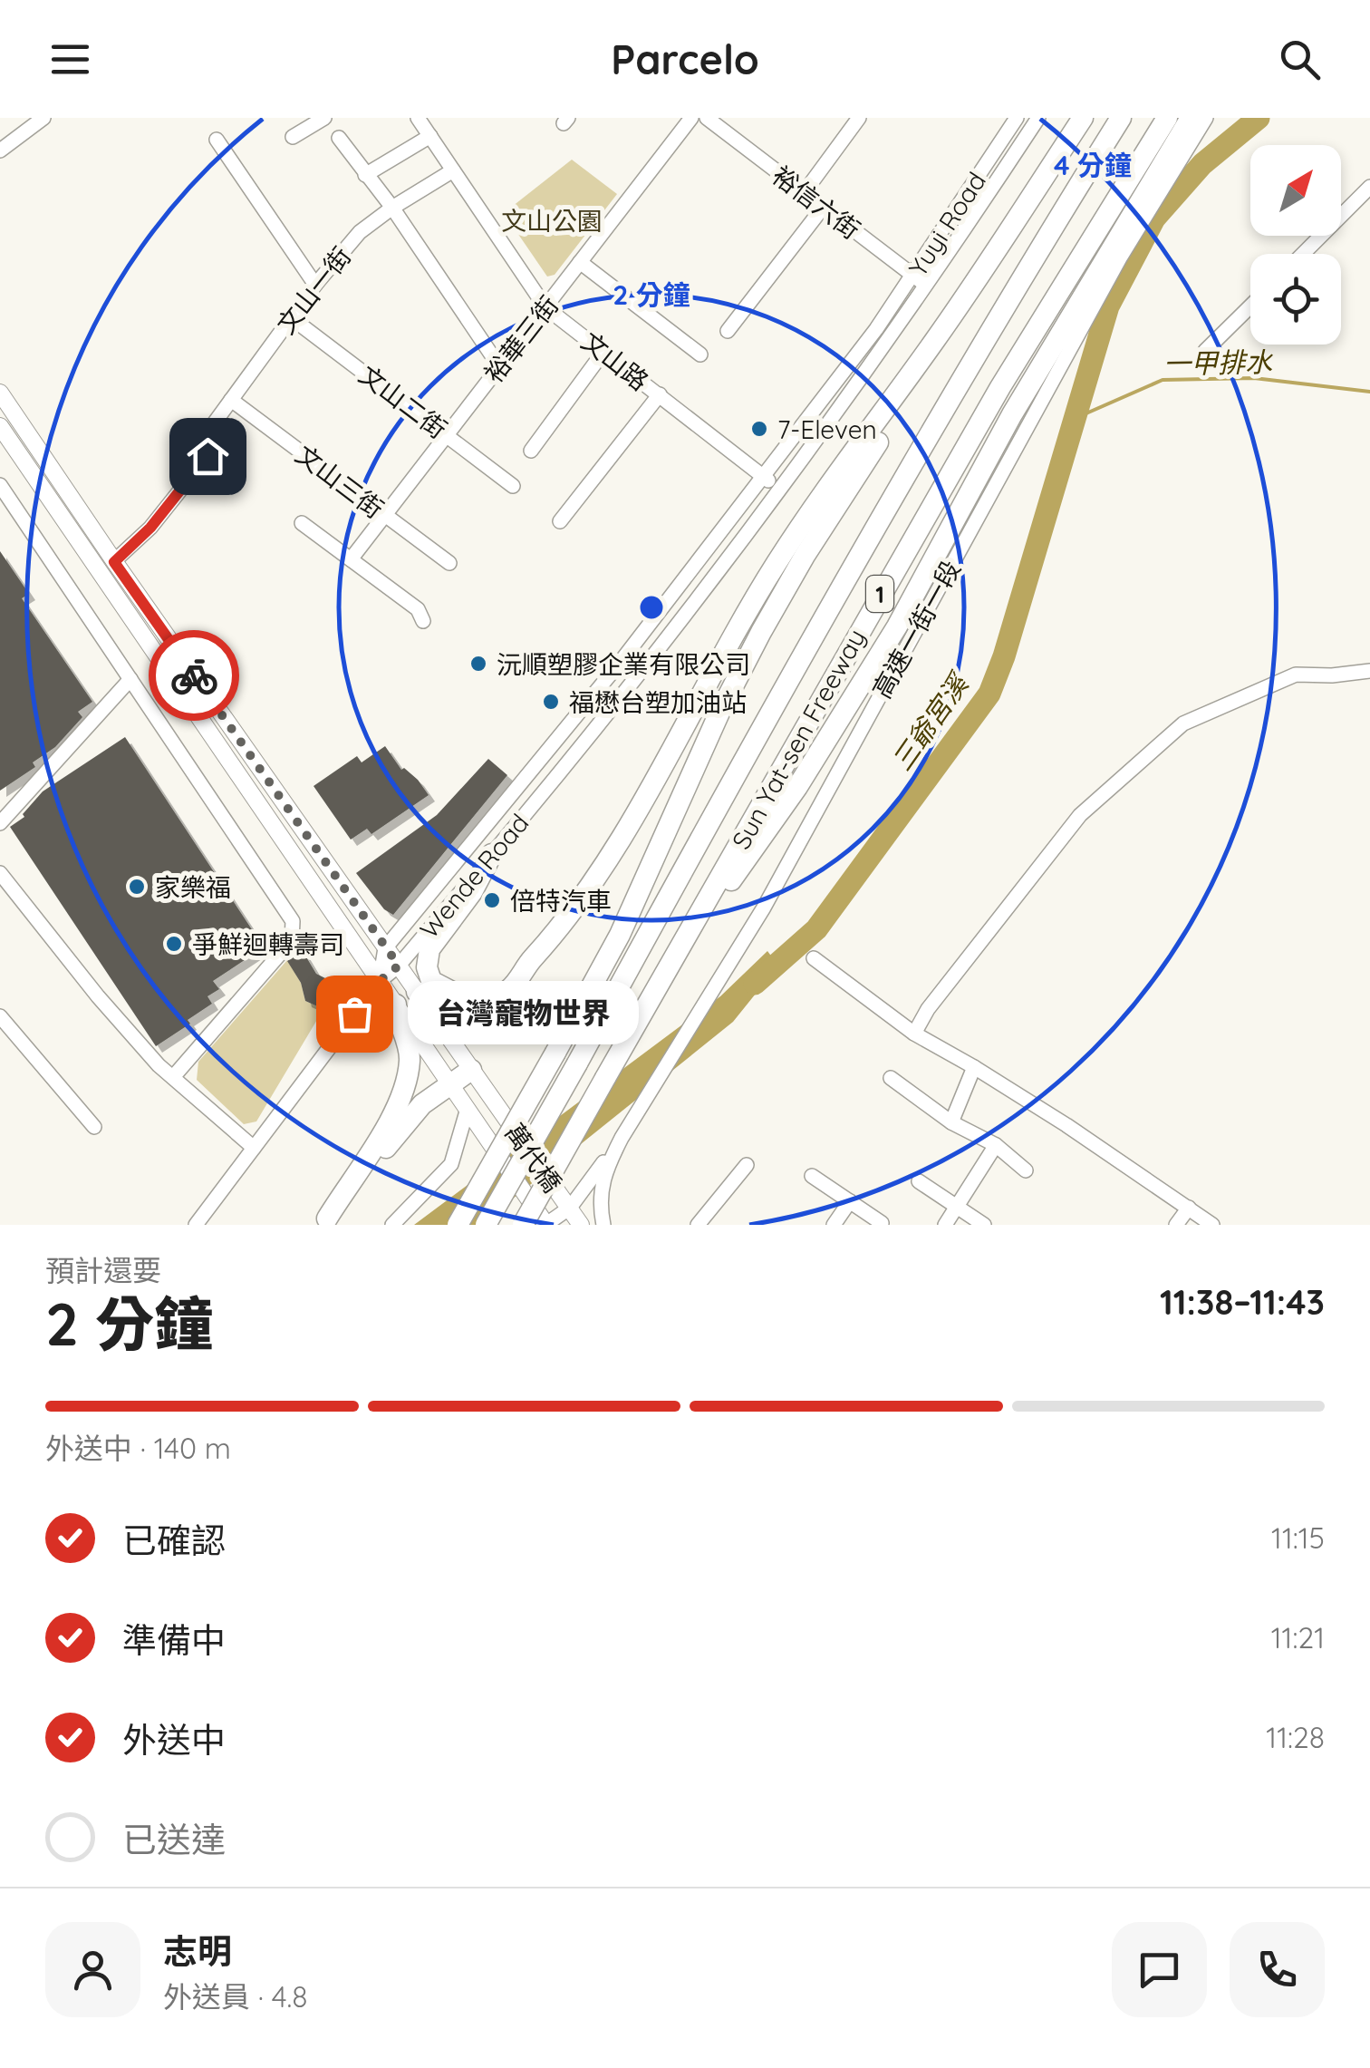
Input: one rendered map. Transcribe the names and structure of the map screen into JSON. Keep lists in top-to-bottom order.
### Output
{
  "streets": {
    "highway": ["1", "Sun Yat-sen Freeway"],
    "main road": ["萬代橋"],
    "street": [
      "裕信六街",
      "Yuyi Road",
      "文山一街",
      "裕華三街",
      "文山路",
      "文山二街",
      "文山三街",
      "高速一街一段",
      "Wende Road"
    ]
  },
  "crossings": [
    ["裕信六街", "Yuyi Road"],
    ["Yuyi Road", "Wende Road"],
    ["文山一街", "文山路"],
    ["文山一街", "文山二街"],
    ["文山一街", "文山三街"],
    ["裕華三街", "文山路"],
    ["裕華三街", "文山二街"],
    ["裕華三街", "文山三街"],
    ["文山路", "Wende Road"],
    ["高速一街一段", "Sun Yat-sen Freeway"],
    ["高速一街一段", "萬代橋"],
    ["Sun Yat-sen Freeway", "萬代橋"],
    ["Wende Road", "萬代橋"]
  ],
  "water": ["一甲排水", "三爺宮溪"],
  "parks": ["文山公園"],
  "places": [
    "7-Eleven",
    "沅順塑膠企業有限公司",
    "福懋台塑加油站",
    "家樂福",
    "倍特汽車",
    "爭鮮迴轉壽司",
    "台灣寵物世界"
  ],
  "north": "top right",
  "page": {
    "header": "Parcelo",
    "bubble": "台灣寵物世界",
    "heading": ["2 分鐘", "預計還要", "11:38–11:43"],
    "panel": ["志明", "外送員 · 4.8"],
    "bar": "外送中 · 140 m",
    "list": [
      ["已確認", "11:15"],
      ["準備中", "11:21"],
      ["外送中", "11:28"],
      "已送達"
    ]
  },
  "rings": ["4 分鐘", "2 分鐘"]
}
